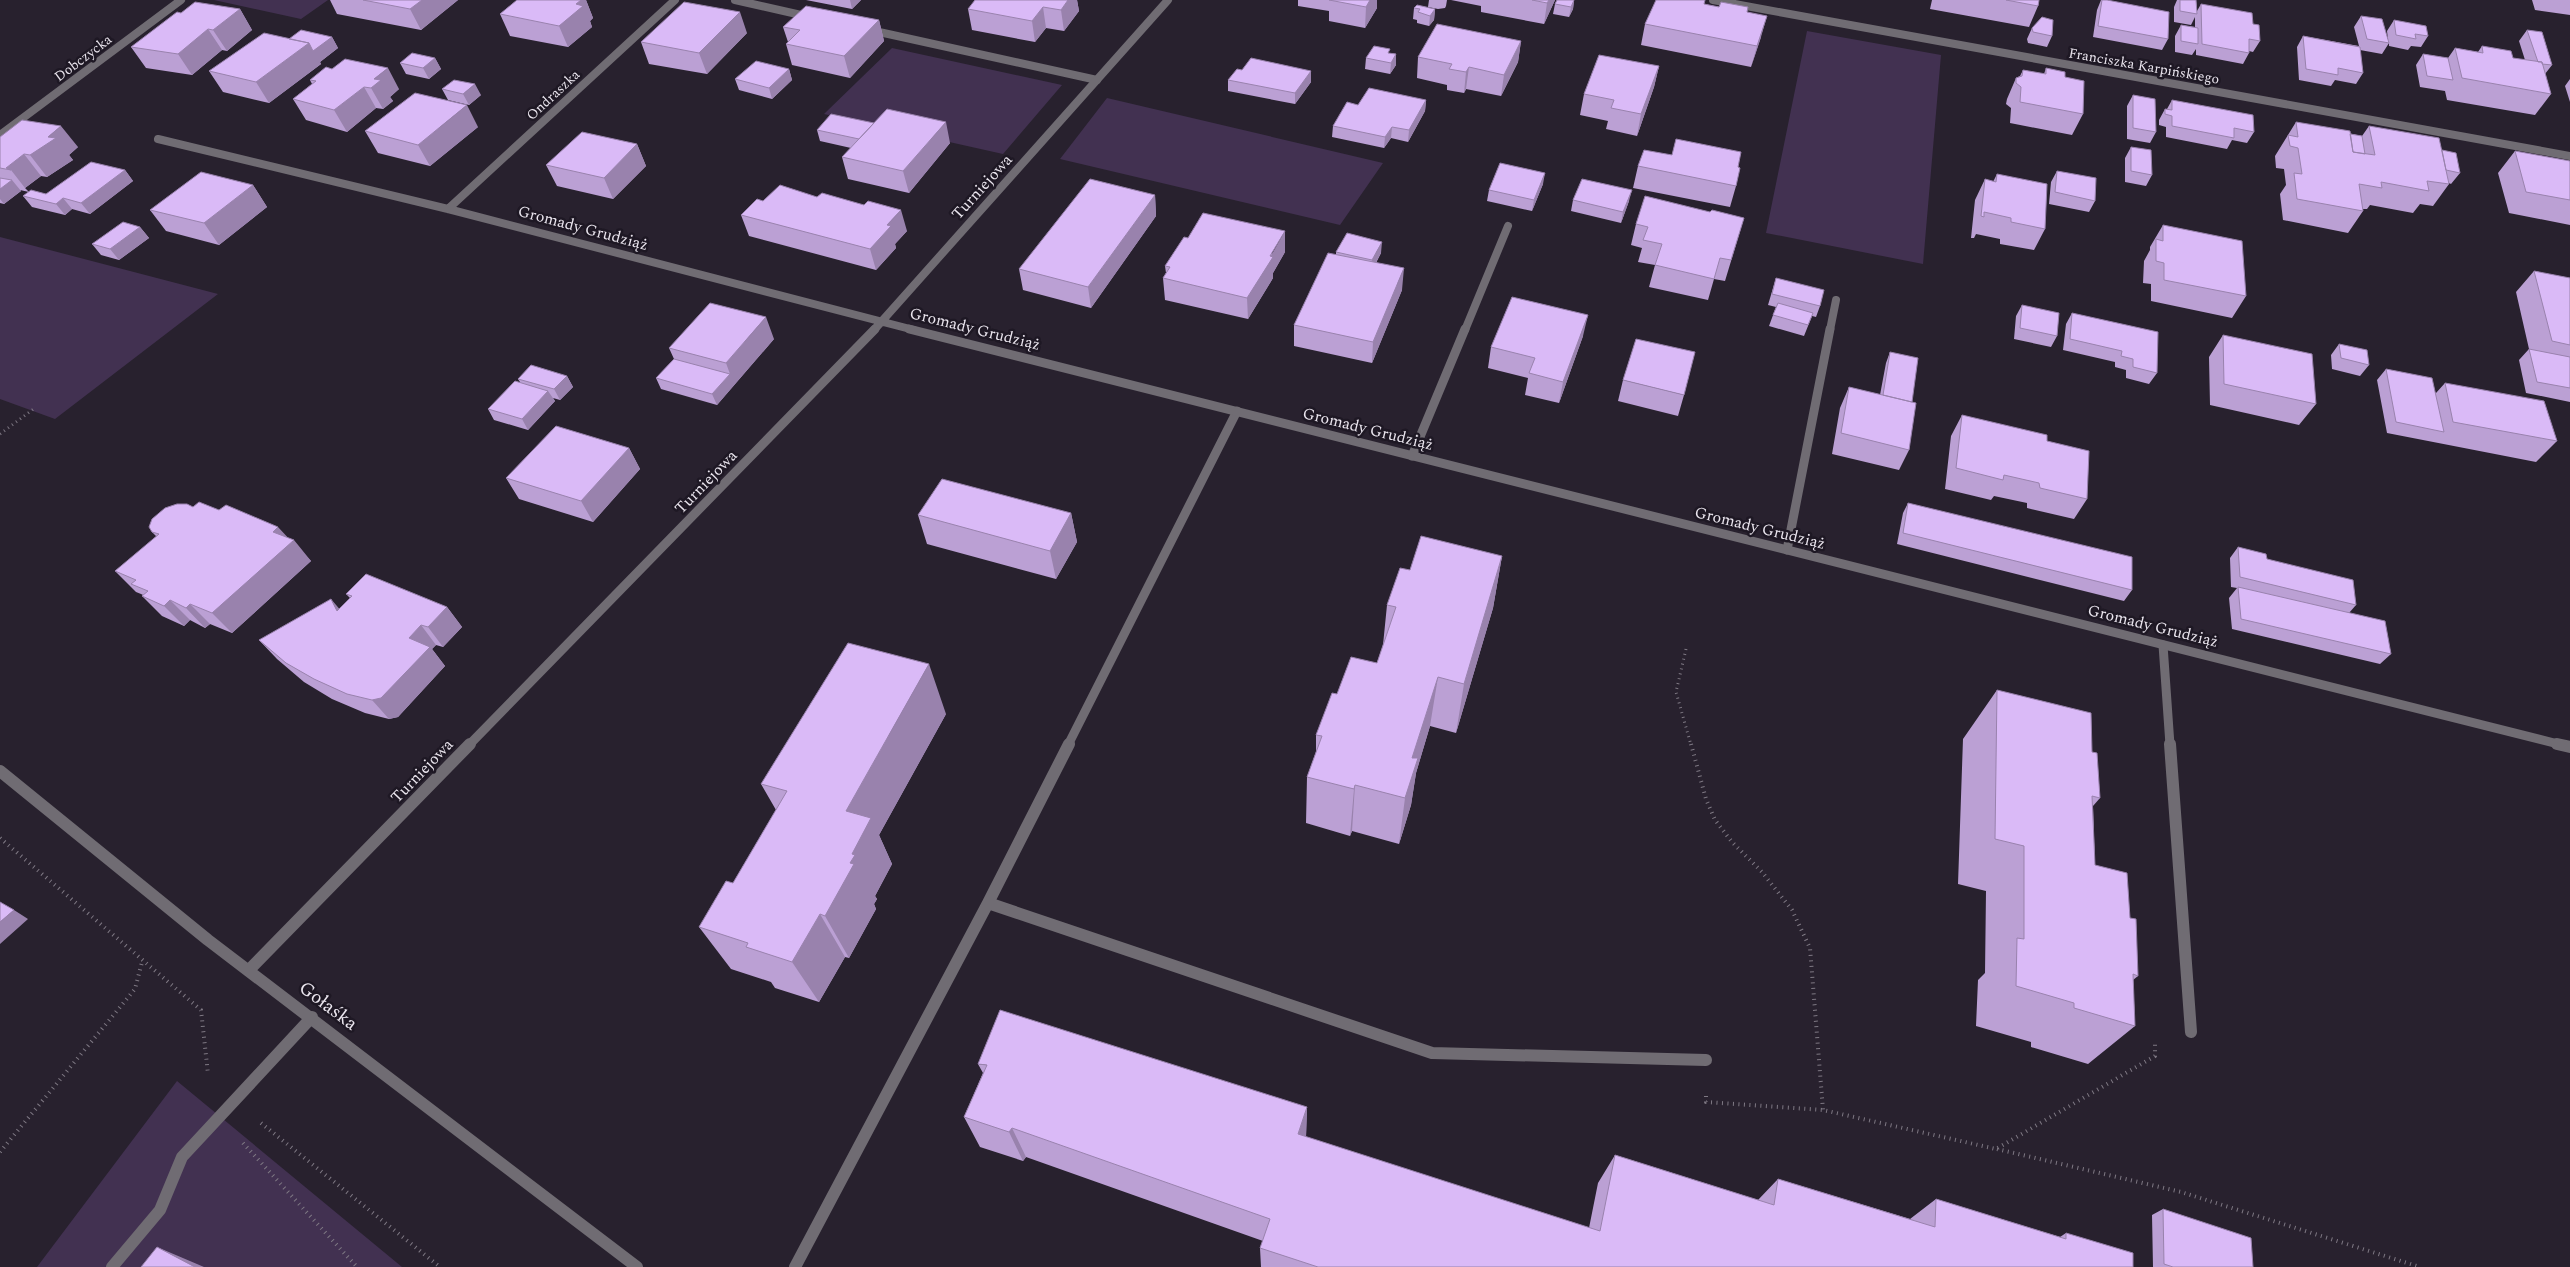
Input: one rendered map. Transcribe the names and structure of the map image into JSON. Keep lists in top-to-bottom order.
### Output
{
  "streets": {
    "street": [
      "Dobczycka",
      "Franciszka Karpińskiego",
      "Ondraszka",
      "Turniejowa",
      "Gromady Grudziąż",
      "Gołaśka"
    ]
  },
  "crossings": [
    ["Ondraszka", "Gromady Grudziąż"],
    ["Turniejowa", "Gromady Grudziąż"],
    ["Turniejowa", "Gołaśka"]
  ]
}
